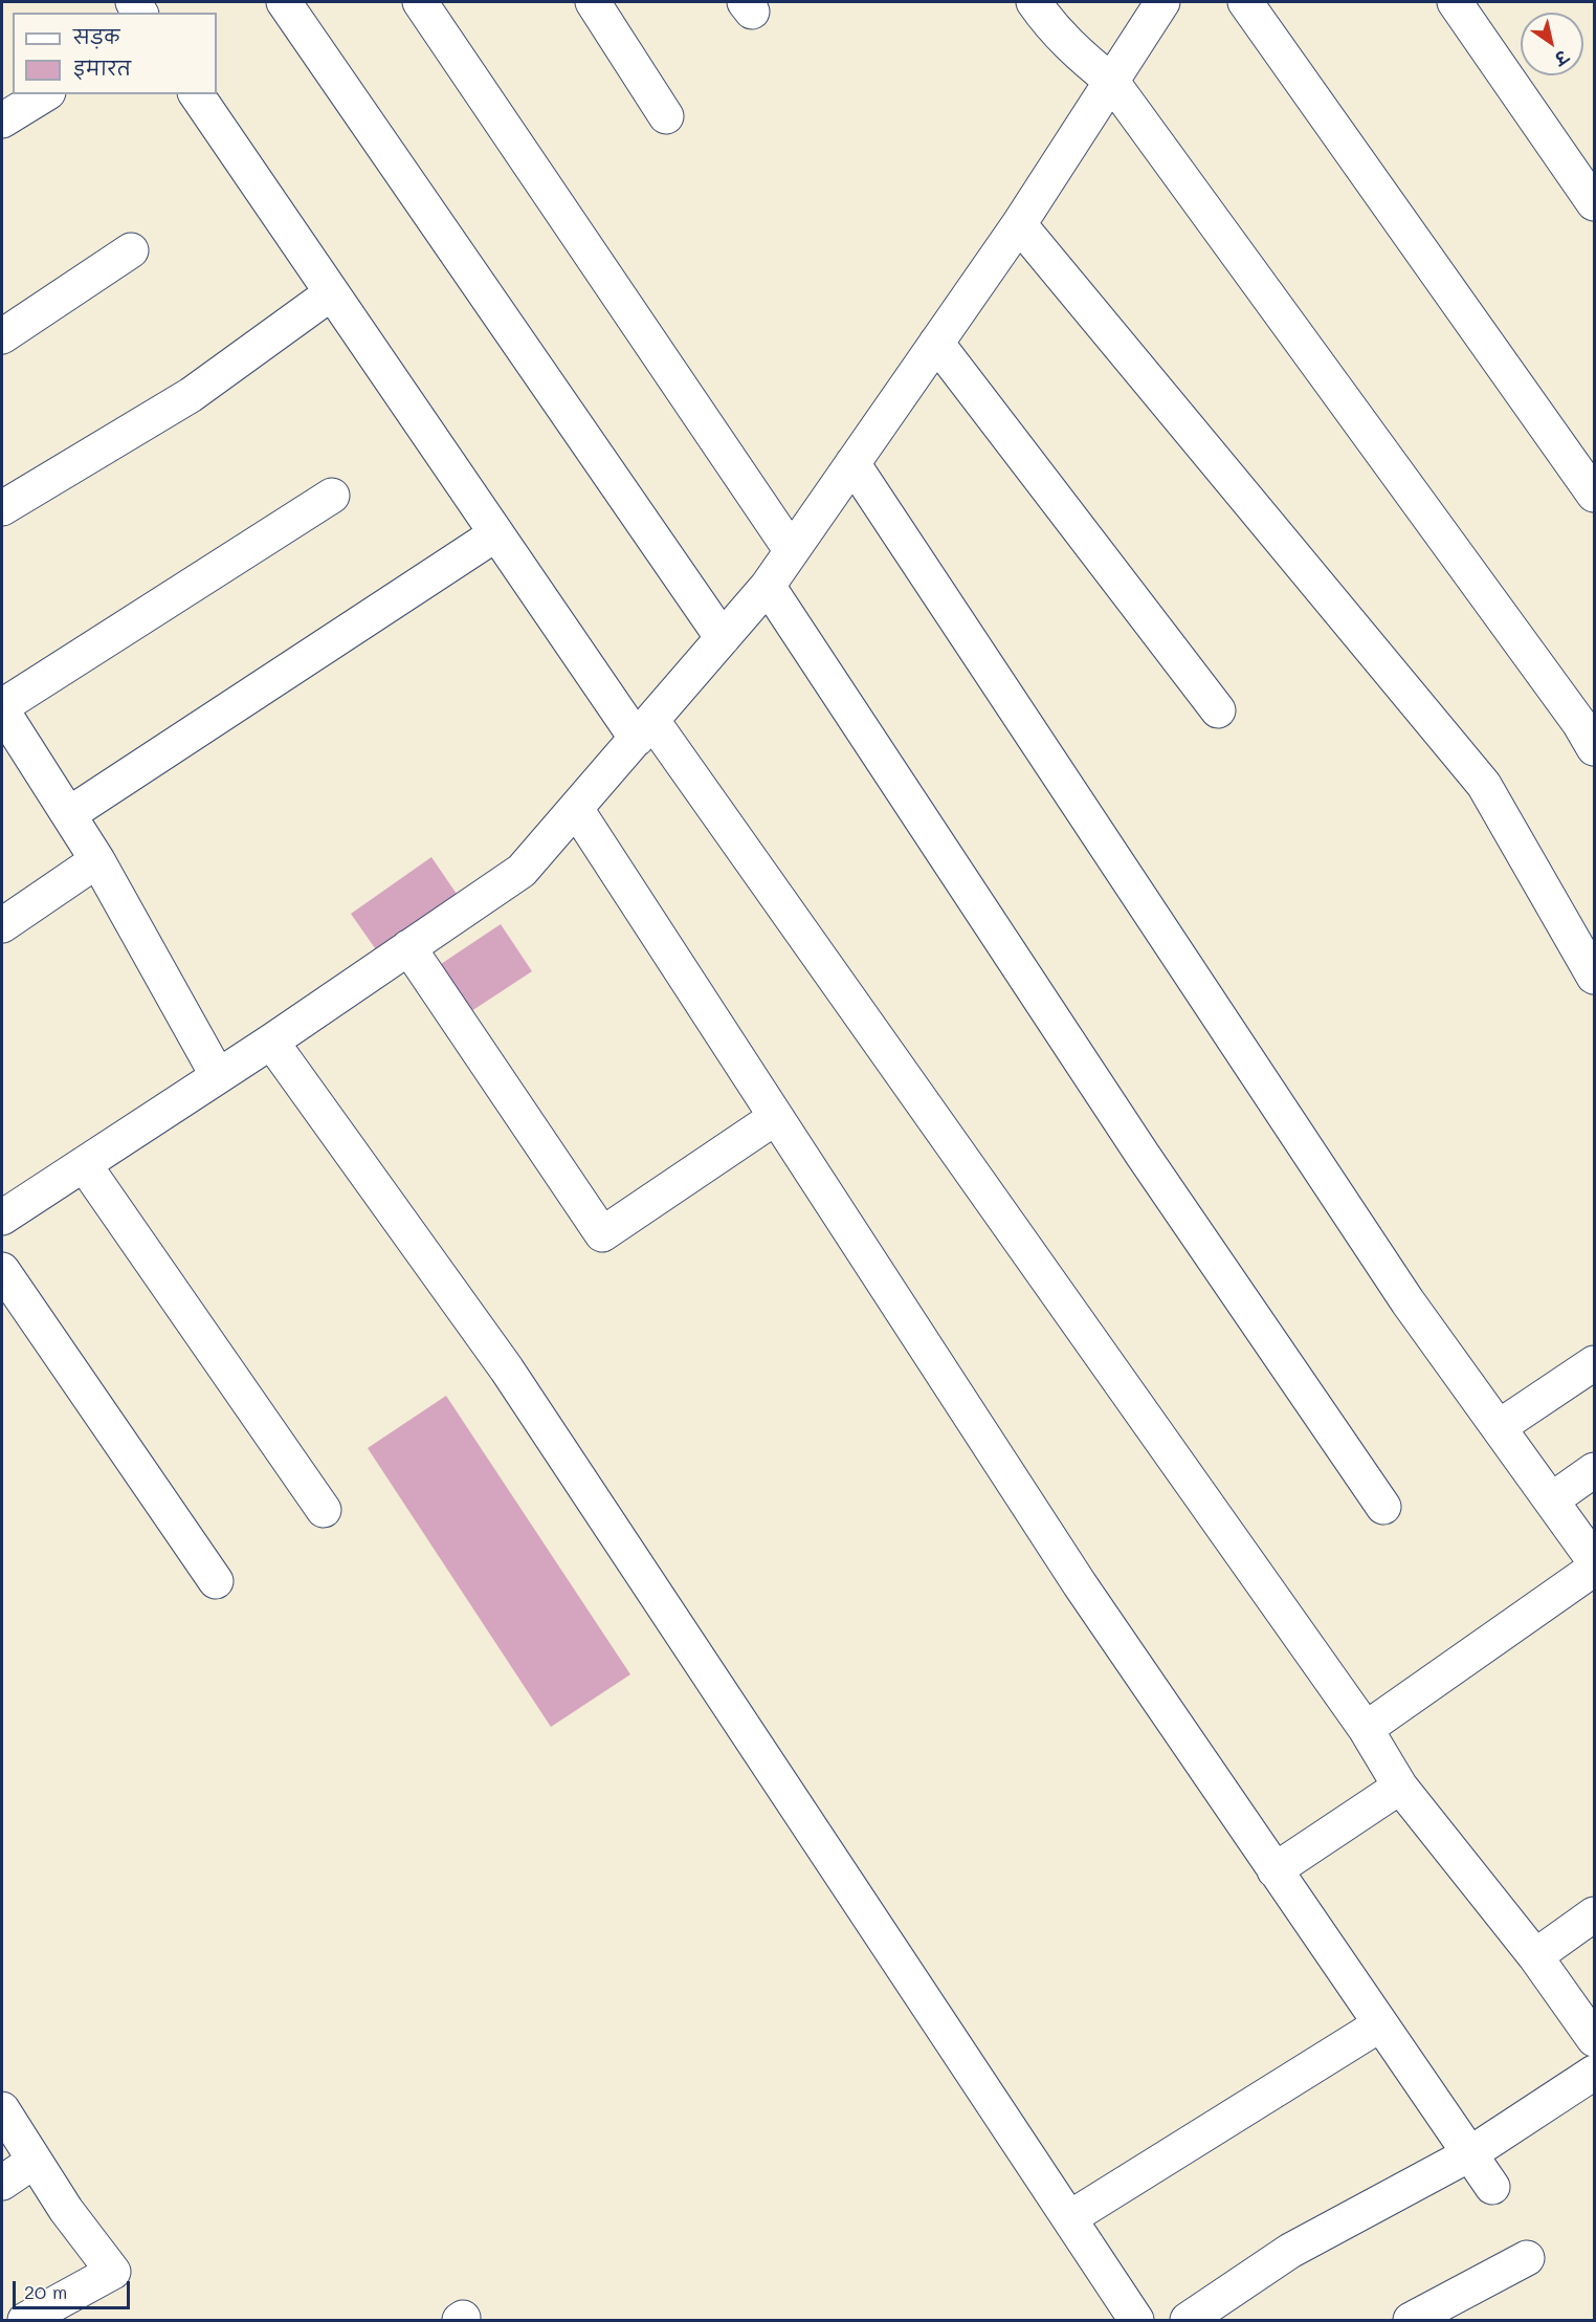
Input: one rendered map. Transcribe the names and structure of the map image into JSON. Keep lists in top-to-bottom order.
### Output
{
  "legend": ["सड़क", "इमारत"],
  "scale_bar": "20 m",
  "north": "bottom right"
}
